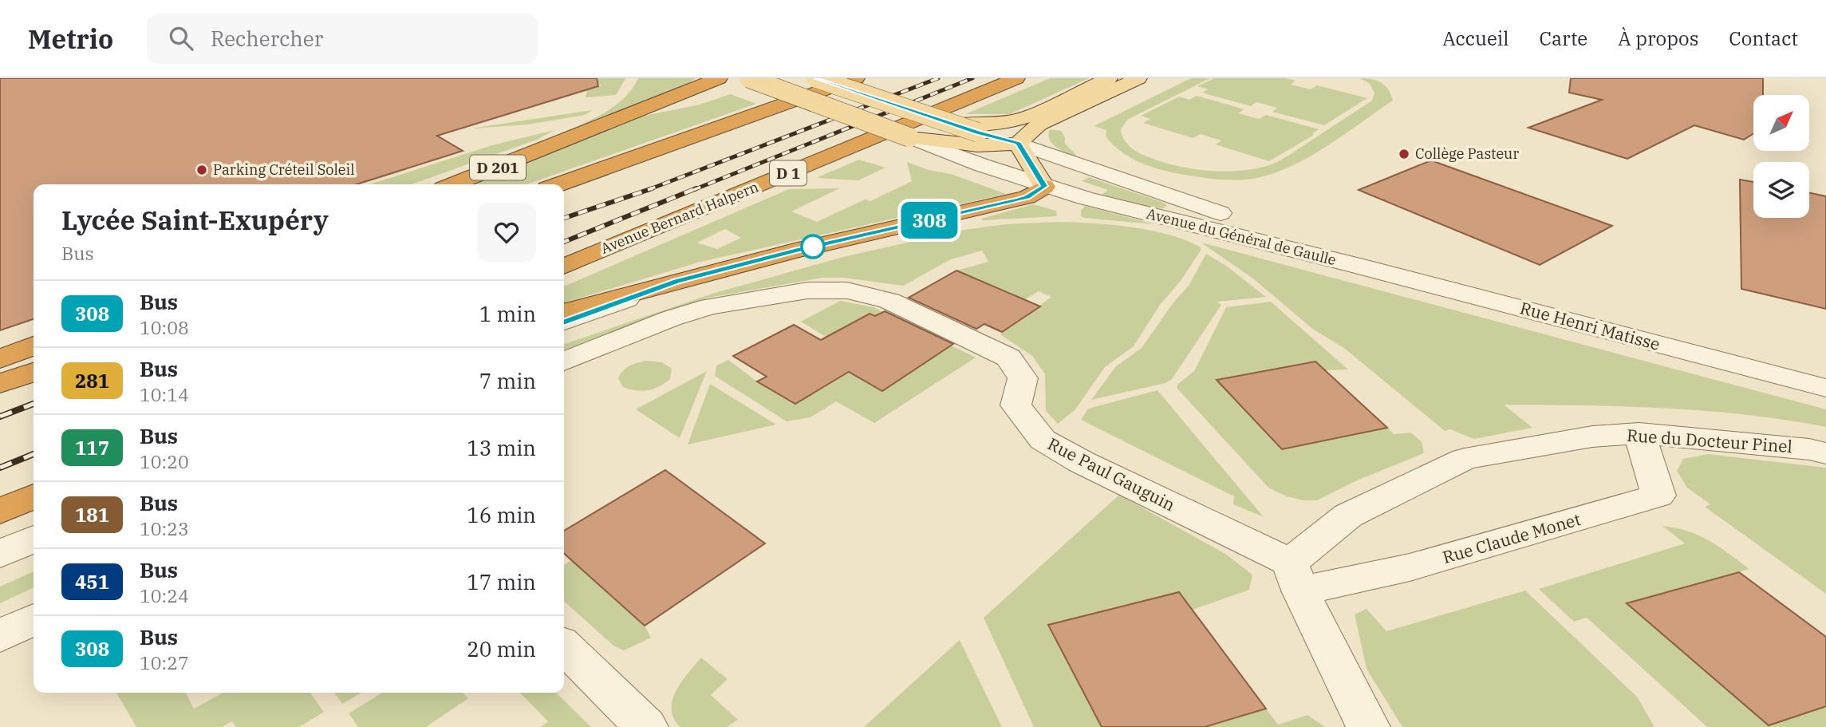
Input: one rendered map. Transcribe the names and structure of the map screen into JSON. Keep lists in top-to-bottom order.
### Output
{
  "streets": {
    "highway": ["D 201", "D 1", "Avenue Bernard Halpern"],
    "main road": ["Avenue du Général de Gaulle"],
    "street": [
      "Rue Henri Matisse",
      "Rue du Docteur Pinel",
      "Rue Paul Gauguin",
      "Rue Claude Monet"
    ]
  },
  "crossings": [
    ["Avenue du Général de Gaulle", "Rue Henri Matisse"],
    ["Rue du Docteur Pinel", "Rue Paul Gauguin"],
    ["Rue du Docteur Pinel", "Rue Claude Monet"],
    ["Rue Paul Gauguin", "Rue Claude Monet"]
  ],
  "places": ["Collège Pasteur", "Parking Créteil Soleil"],
  "lines": ["bus line 308"],
  "north": "top right",
  "page": {
    "header": "Metrio",
    "search": "Rechercher",
    "nav": [
      "Accueil",
      "Carte",
      "À propos",
      "Contact"
    ],
    "on_map": "308",
    "heading": ["Lycée Saint-Exupéry", "Bus"],
    "list": [
      {
        "mark": "308",
        "name": "Bus",
        "note": "10:08",
        "value": "1 min"
      },
      {
        "mark": "281",
        "name": "Bus",
        "note": "10:14",
        "value": "7 min"
      },
      {
        "mark": "117",
        "name": "Bus",
        "note": "10:20",
        "value": "13 min"
      },
      {
        "mark": "181",
        "name": "Bus",
        "note": "10:23",
        "value": "16 min"
      },
      {
        "mark": "451",
        "name": "Bus",
        "note": "10:24",
        "value": "17 min"
      },
      {
        "mark": "308",
        "name": "Bus",
        "note": "10:27",
        "value": "20 min"
      }
    ]
  }
}
